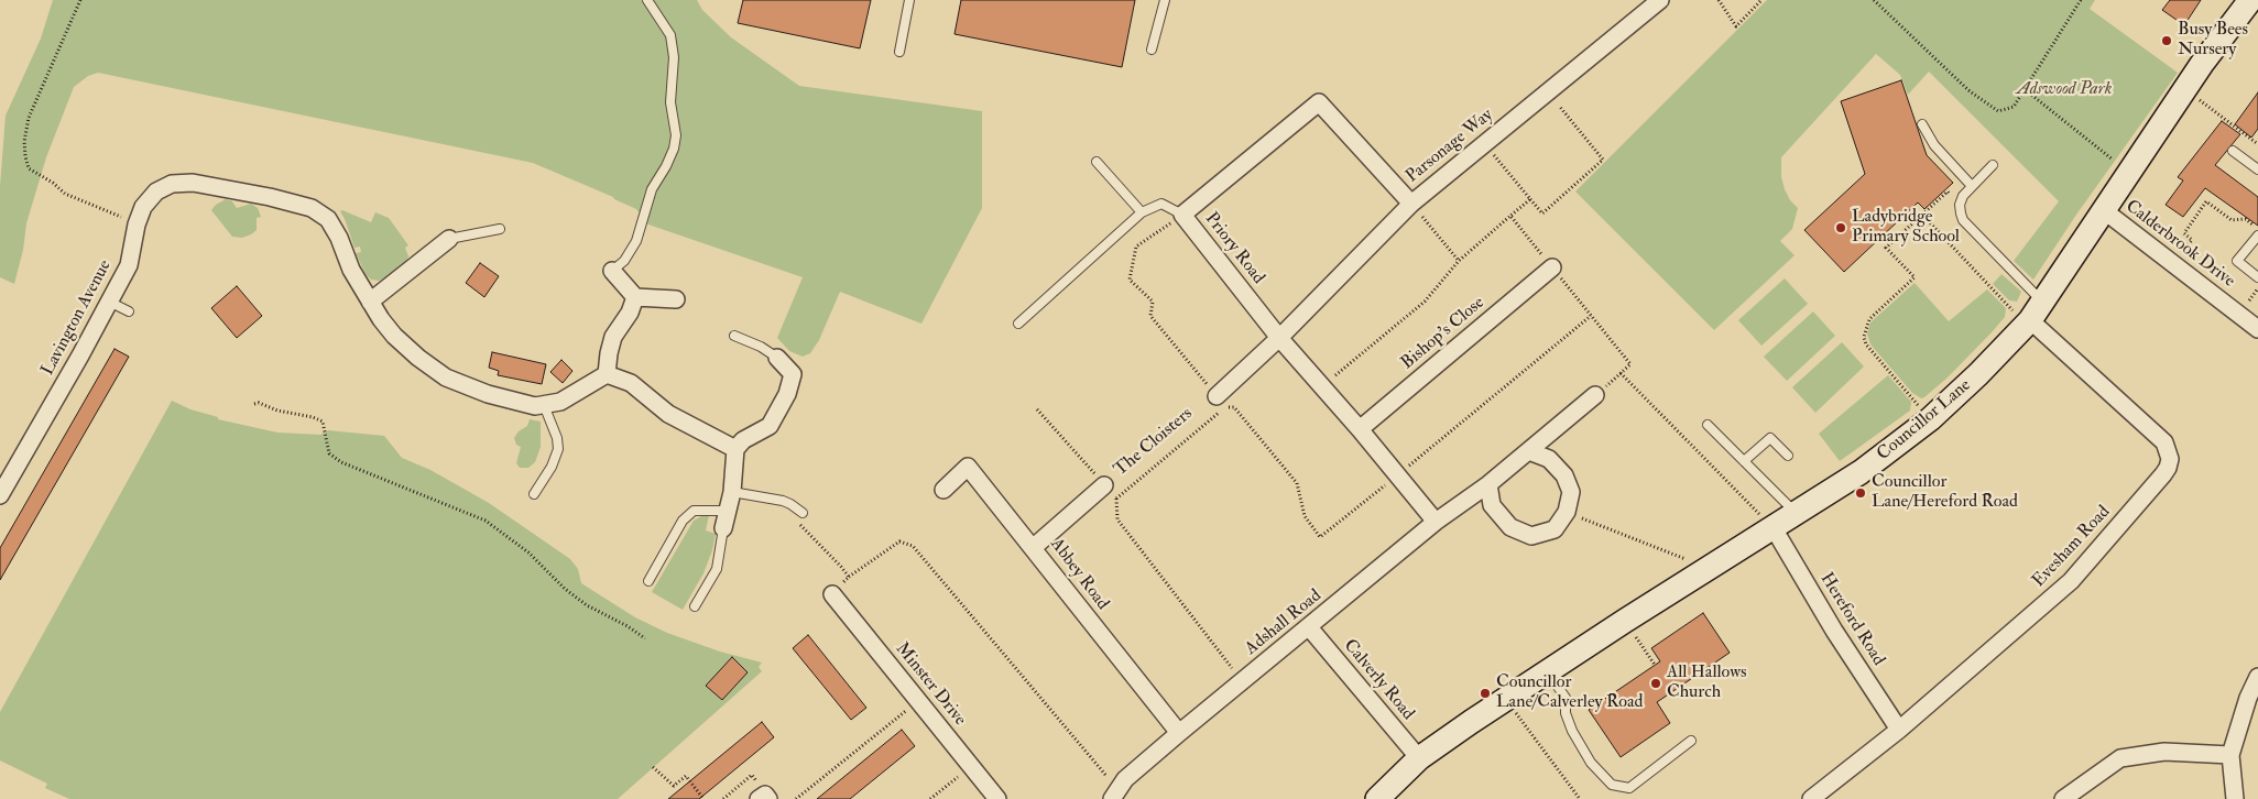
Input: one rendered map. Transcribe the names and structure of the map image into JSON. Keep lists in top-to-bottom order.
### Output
{
  "streets": {
    "street": [
      "Parsonage Way",
      "Calderbrook Drive",
      "Priory Road",
      "Lavington Avenue",
      "Bishop's Close",
      "Councillor Lane",
      "The Cloisters",
      "Evesham Road",
      "Abbey Road",
      "Hereford Road",
      "Adshall Road",
      "Calverly Road",
      "Minster Drive"
    ]
  },
  "crossings": [
    ["Parsonage Way", "Priory Road"],
    ["Calderbrook Drive", "Councillor Lane"],
    ["Priory Road", "Bishop's Close"],
    ["Priory Road", "Adshall Road"],
    ["Councillor Lane", "Evesham Road"],
    ["Councillor Lane", "Hereford Road"],
    ["Councillor Lane", "Calverly Road"],
    ["The Cloisters", "Abbey Road"],
    ["Evesham Road", "Hereford Road"],
    ["Abbey Road", "Adshall Road"],
    ["Adshall Road", "Calverly Road"]
  ],
  "parks": ["Adswood Park"],
  "places": [
    "Busy Bees Nursery",
    "Ladybridge Primary School",
    "Councillor Lane/Hereford Road",
    "All Hallows Church",
    "Councillor Lane/Calverley Road"
  ]
}
